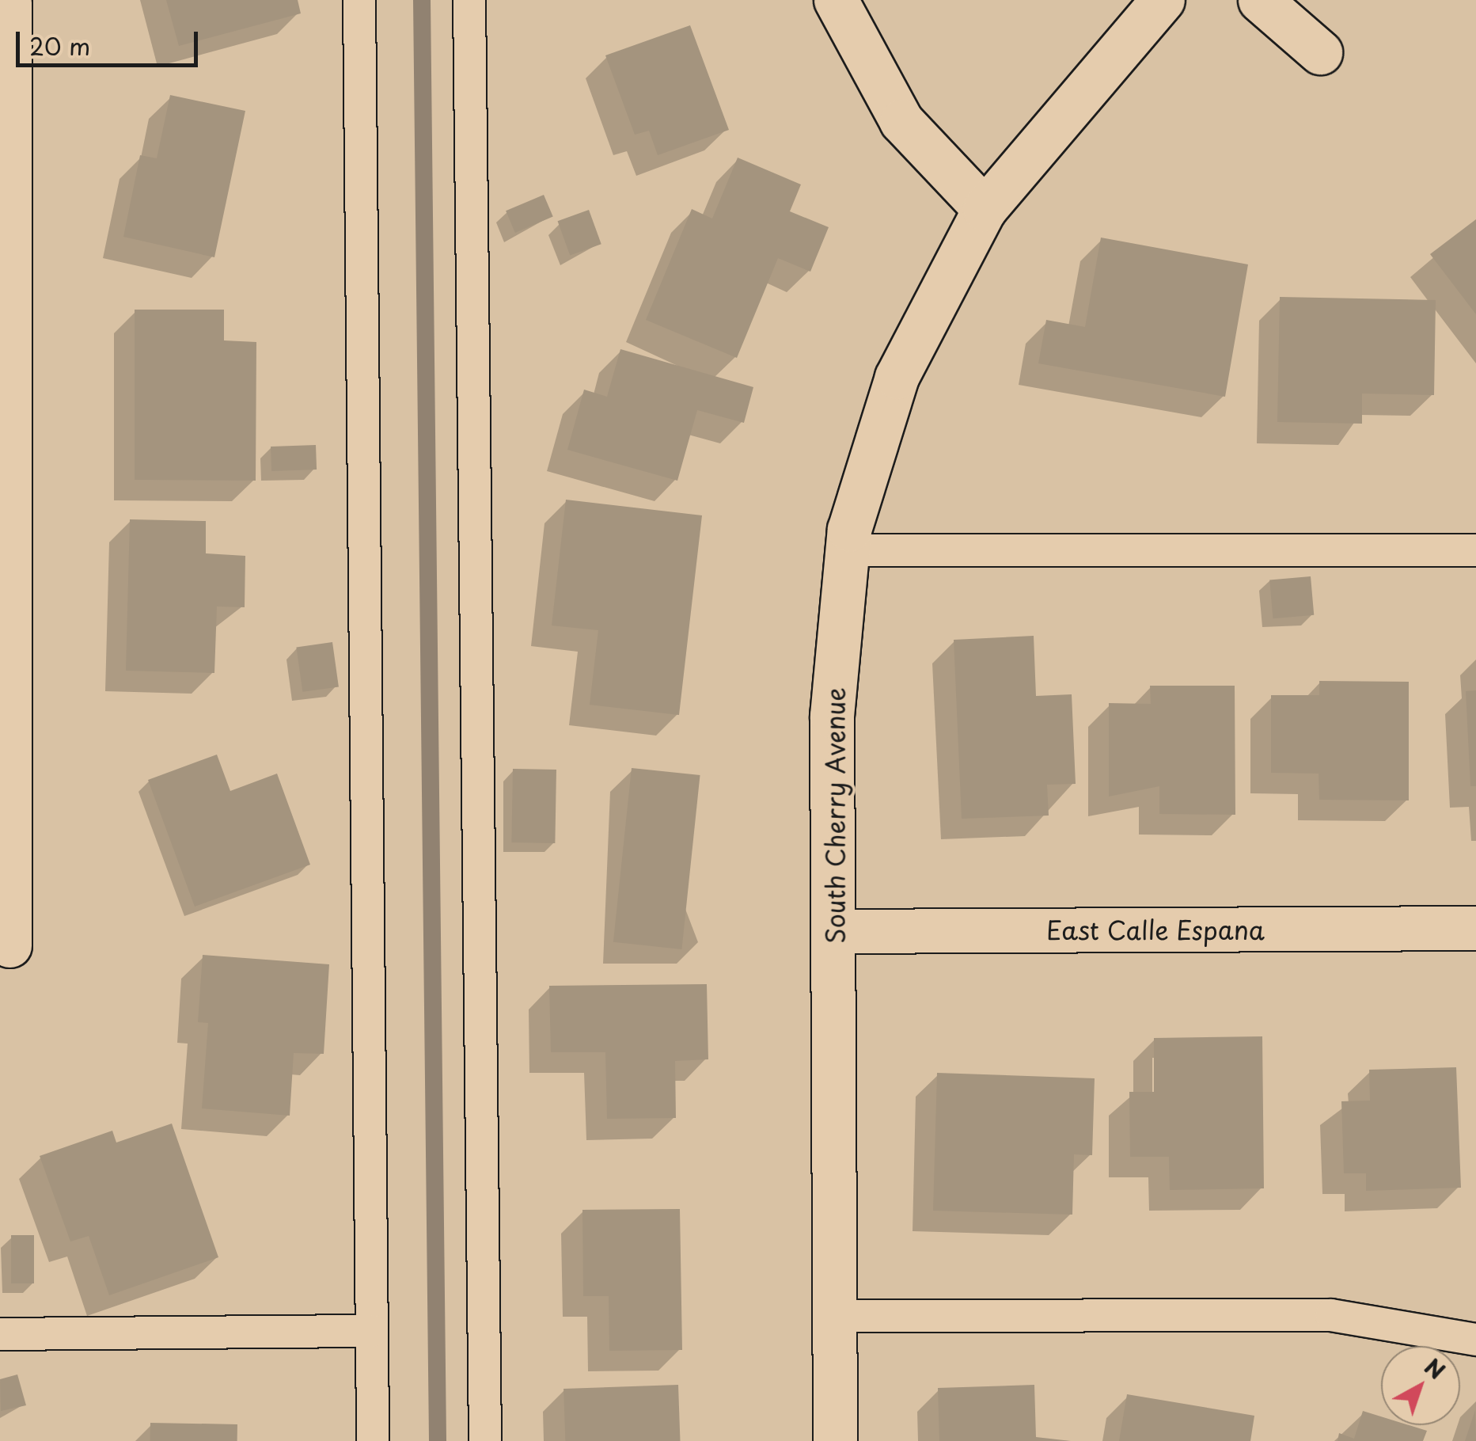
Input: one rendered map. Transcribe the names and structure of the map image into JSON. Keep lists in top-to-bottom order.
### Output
{
  "streets": {
    "street": ["South Cherry Avenue", "East Calle Espana"]
  },
  "crossings": [
    ["South Cherry Avenue", "East Calle Espana"]
  ],
  "scale_bar": "20 m",
  "north": "top right"
}
